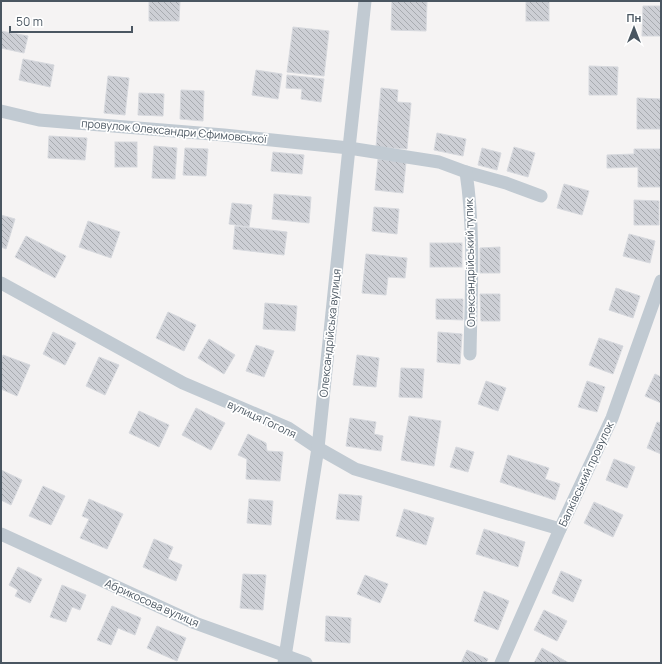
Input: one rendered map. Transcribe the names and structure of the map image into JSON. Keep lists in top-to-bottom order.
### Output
{
  "streets": {
    "street": [
      "провулок Олександри Єфимовської",
      "Олександрійський тупик",
      "Олександрійська вулиця",
      "вулиця Гоголя",
      "Балківський провулок",
      "Абрикосова вулиця"
    ]
  },
  "crossings": [
    ["провулок Олександри Єфимовської", "Олександрійська вулиця"],
    ["Олександрійська вулиця", "вулиця Гоголя"],
    ["Олександрійська вулиця", "Абрикосова вулиця"],
    ["вулиця Гоголя", "Балківський провулок"]
  ],
  "scale_bar": "50 m",
  "north": "top"
}
